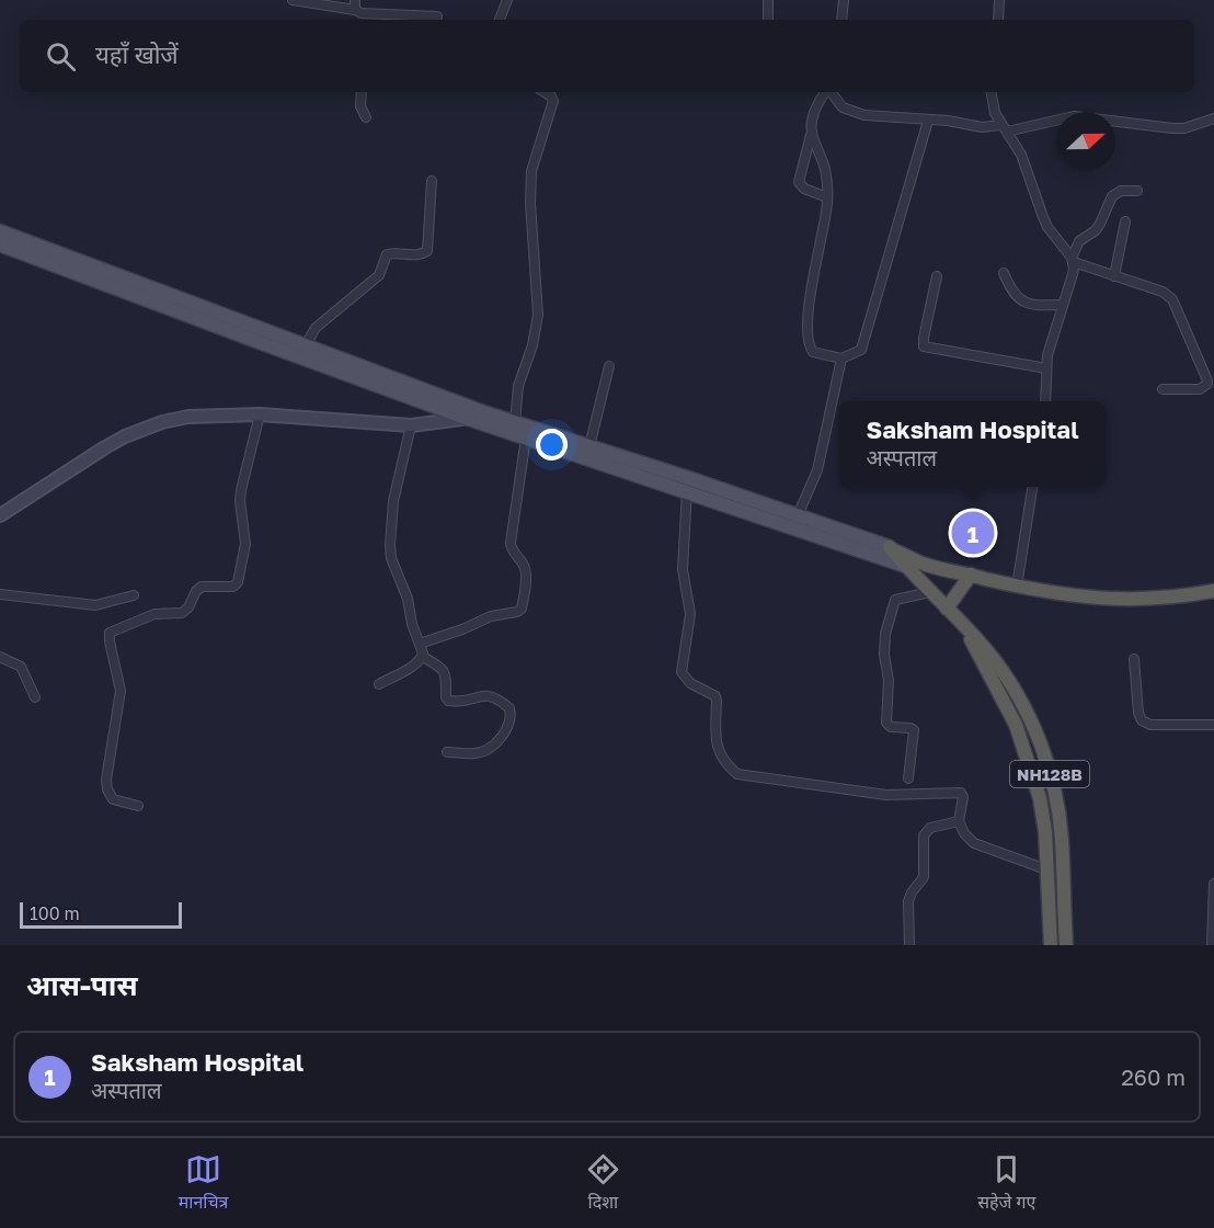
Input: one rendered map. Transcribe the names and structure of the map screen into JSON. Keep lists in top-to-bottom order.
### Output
{
  "streets": {
    "highway": ["NH128B"]
  },
  "scale_bar": "100 m",
  "north": "right",
  "page": {
    "search": "यहाँ खोजें",
    "popup": ["Saksham Hospital", "अस्पताल"],
    "pins": "1",
    "scale": "100 m",
    "heading": "आस-पास",
    "list": [
      {
        "mark": "1",
        "name": "Saksham Hospital",
        "note": "अस्पताल",
        "value": "260 m"
      }
    ],
    "nav": ["मानचित्र", "दिशा", "सहेजे गए"]
  }
}
